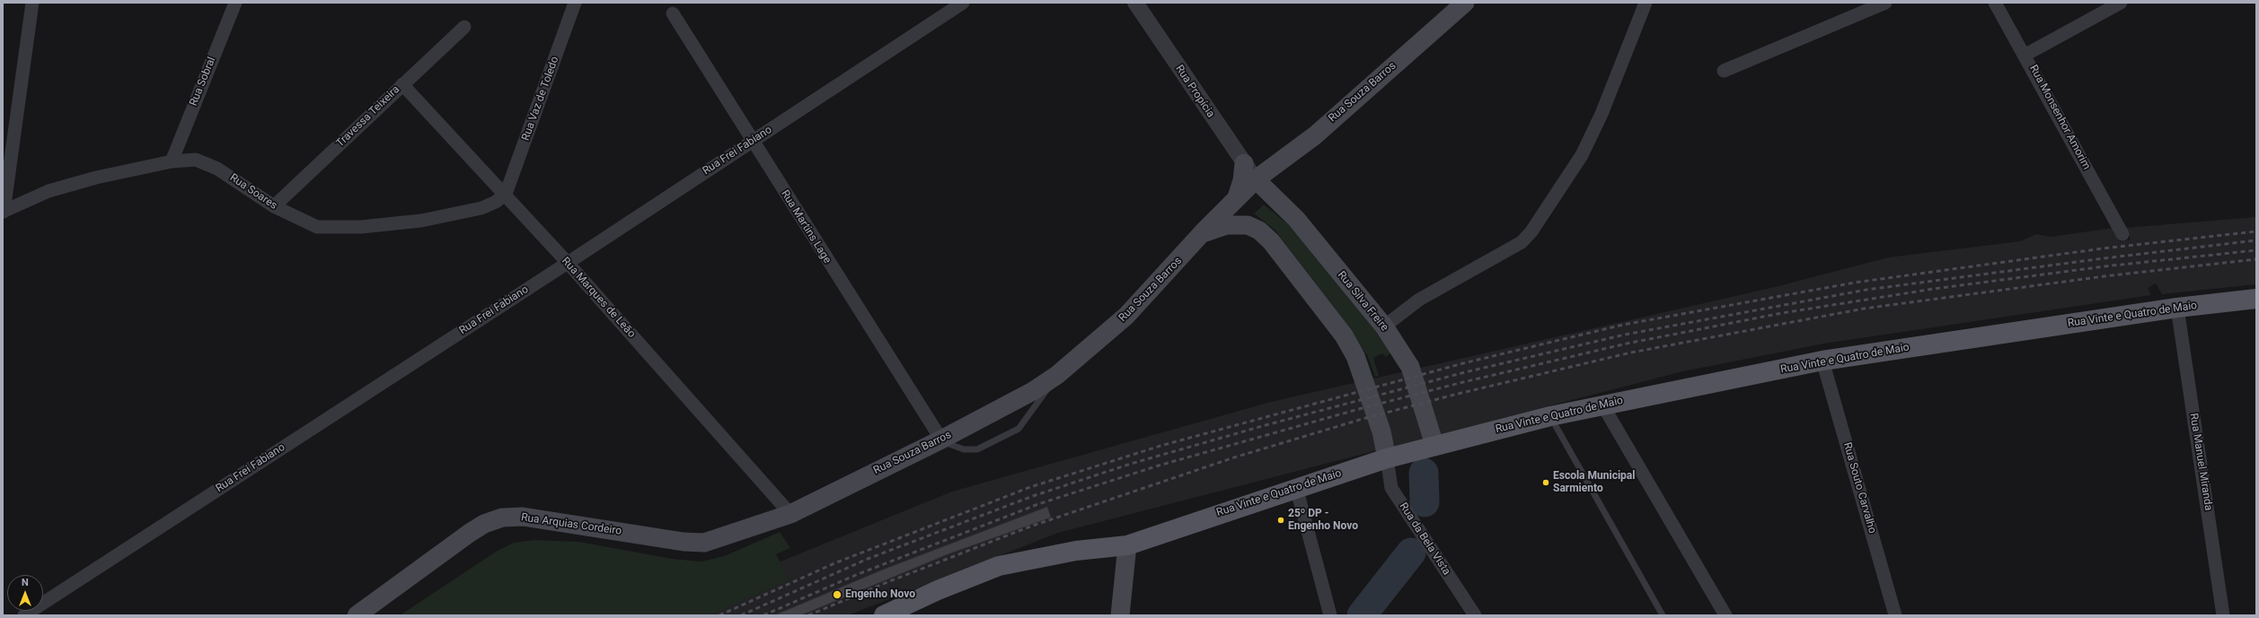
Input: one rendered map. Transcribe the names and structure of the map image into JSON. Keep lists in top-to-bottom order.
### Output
{
  "streets": {
    "main road": [
      "Rua Souza Barros",
      "Rua Silva Freire",
      "Rua Vinte e Quatro de Maio",
      "Rua Arquias Cordeiro"
    ],
    "street": [
      "Rua Sobral",
      "Rua Propícia",
      "Rua Vaz de Toledo",
      "Travessa Teixeira",
      "Rua Monsenhor Amorim",
      "Rua Frei Fabiano",
      "Rua Soares",
      "Rua Martins Lage",
      "Rua Marques de Leão",
      "Rua Manuel Miranda",
      "Rua Souto Carvalho",
      "Rua da Bela Vista"
    ]
  },
  "crossings": [
    ["Rua Sobral", "Rua Soares"],
    ["Rua Propícia", "Rua Souza Barros"],
    ["Rua Propícia", "Rua Silva Freire"],
    ["Rua Souza Barros", "Rua Martins Lage"],
    ["Rua Souza Barros", "Rua Marques de Leão"],
    ["Rua Souza Barros", "Rua Silva Freire"],
    ["Rua Souza Barros", "Rua Arquias Cordeiro"],
    ["Rua Vaz de Toledo", "Rua Soares"],
    ["Rua Vaz de Toledo", "Rua Marques de Leão"],
    ["Travessa Teixeira", "Rua Soares"],
    ["Travessa Teixeira", "Rua Marques de Leão"],
    ["Rua Frei Fabiano", "Rua Martins Lage"],
    ["Rua Frei Fabiano", "Rua Marques de Leão"],
    ["Rua Soares", "Rua Marques de Leão"],
    ["Rua Marques de Leão", "Rua Arquias Cordeiro"],
    ["Rua Silva Freire", "Rua Vinte e Quatro de Maio"],
    ["Rua Vinte e Quatro de Maio", "Rua Manuel Miranda"],
    ["Rua Vinte e Quatro de Maio", "Rua Souto Carvalho"],
    ["Rua Vinte e Quatro de Maio", "Rua da Bela Vista"]
  ],
  "places": ["Escola Municipal Sarmiento", "25º DP - Engenho Novo", "Engenho Novo"],
  "north": "top"
}
